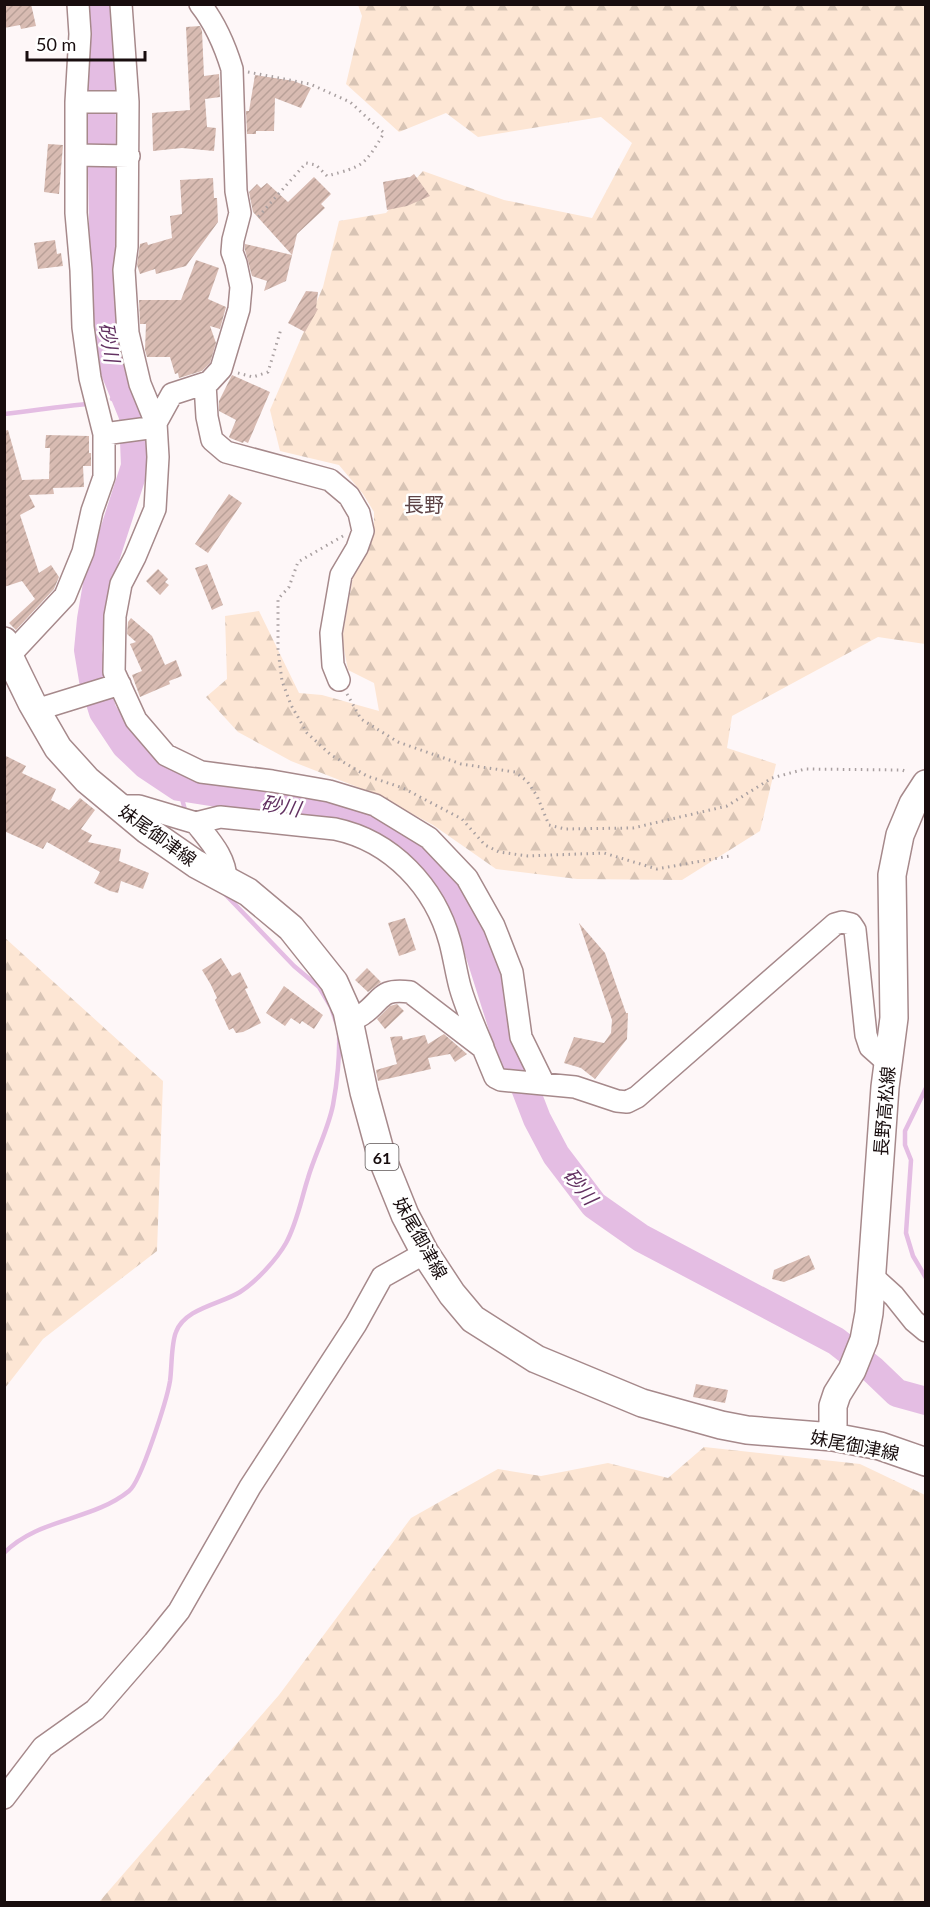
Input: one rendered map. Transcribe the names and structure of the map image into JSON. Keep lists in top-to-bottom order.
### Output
{
  "streets": {
    "main road": ["妹尾御津線", "長野高松線", "61"]
  },
  "crossings": [
    ["妹尾御津線", "長野高松線"]
  ],
  "districts": ["長野"],
  "water": ["砂川"],
  "scale_bar": "50 m"
}
